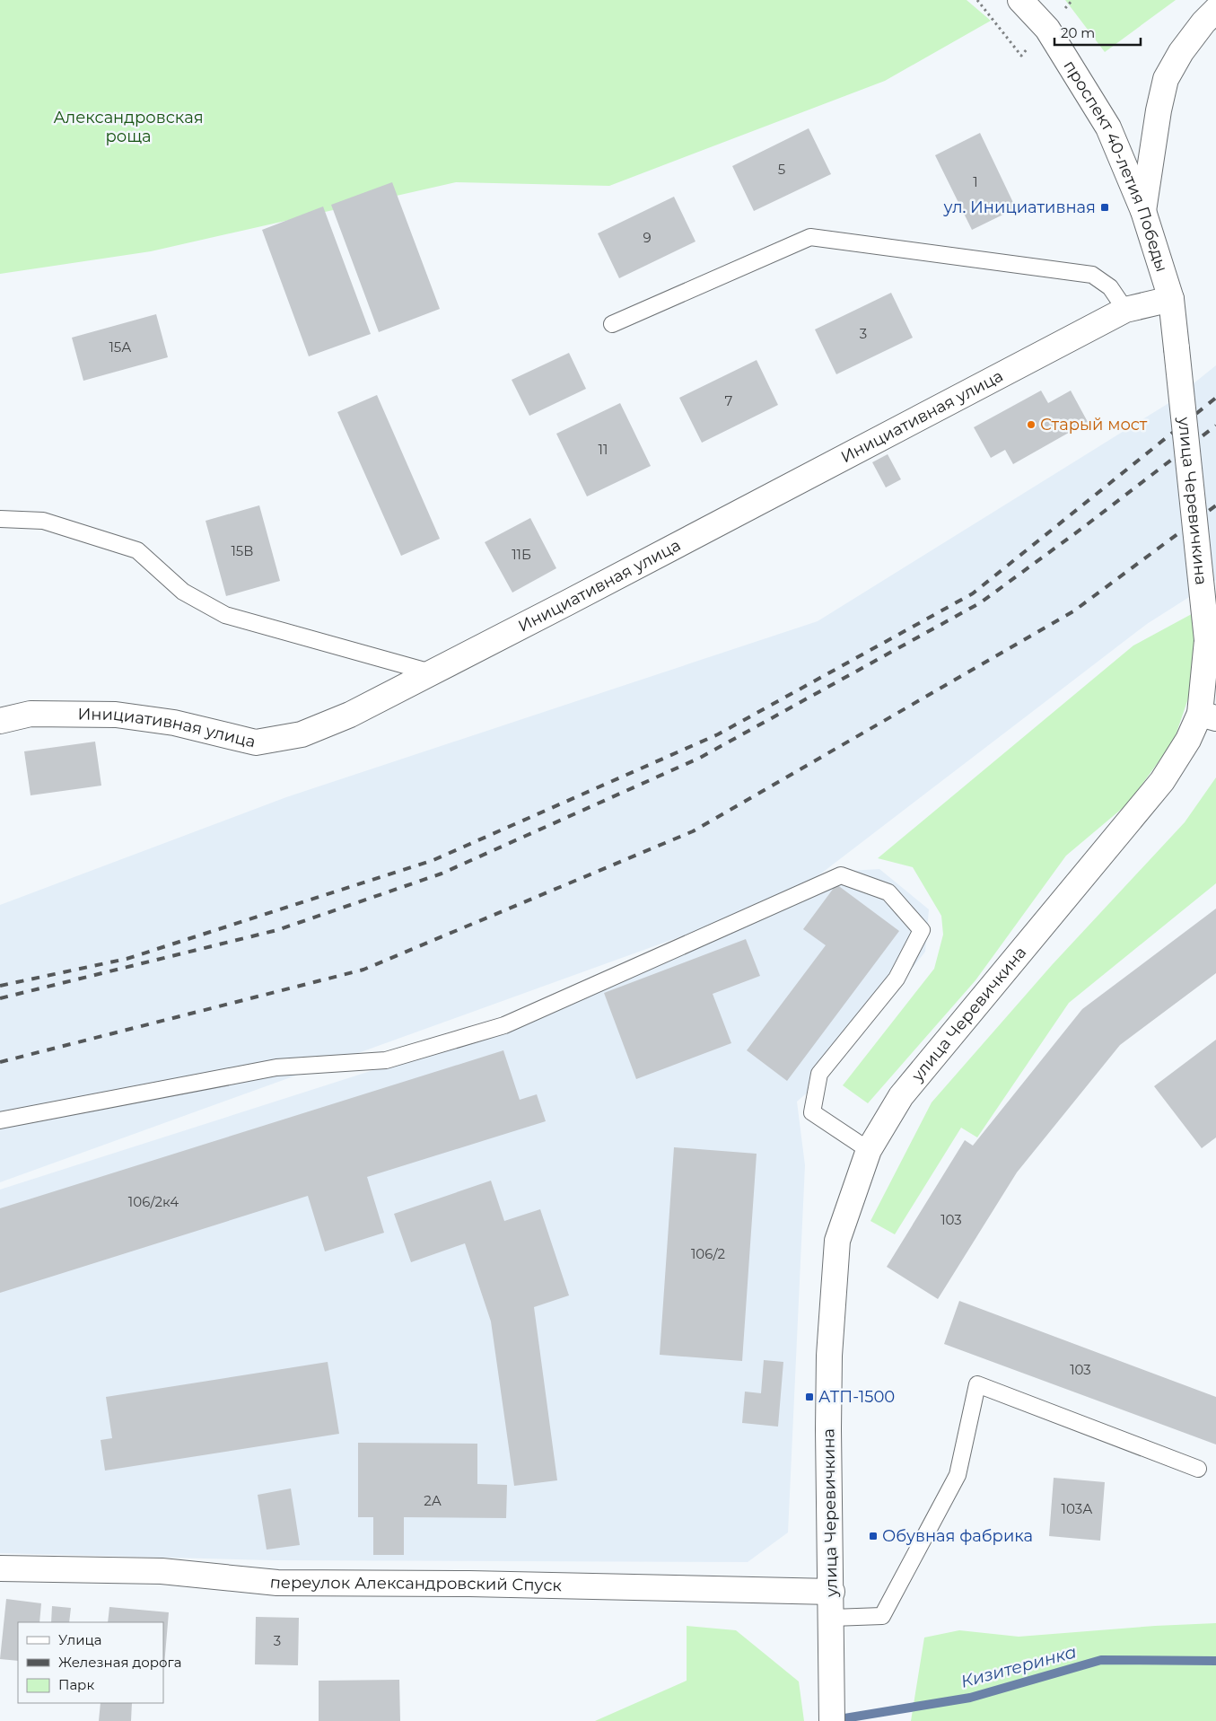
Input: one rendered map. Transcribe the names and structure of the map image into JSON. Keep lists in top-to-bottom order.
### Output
{
  "streets": {
    "street": [
      "проспект 40-летия Победы",
      "Инициативная улица",
      "улица Черевичкина",
      "переулок Александровский Спуск"
    ]
  },
  "crossings": [
    ["проспект 40-летия Победы", "Инициативная улица"],
    ["проспект 40-летия Победы", "улица Черевичкина"],
    ["улица Черевичкина", "переулок Александровский Спуск"]
  ],
  "water": ["Кизитеринка"],
  "parks": ["Александровская роща"],
  "places": {
    "transit": ["ул. Инициативная", "АТП-1500", "Обувная фабрика"],
    "other": ["Старый мост"]
  },
  "house_numbers": [
    "5",
    "1",
    "9",
    "3",
    "15А",
    "7",
    "11",
    "15В",
    "11Б",
    "106/2к4",
    "103",
    "106/2",
    "103",
    "2А",
    "103А",
    "3"
  ],
  "legend": ["Улица", "Железная дорога", "Парк"],
  "scale_bar": "20 m"
}
